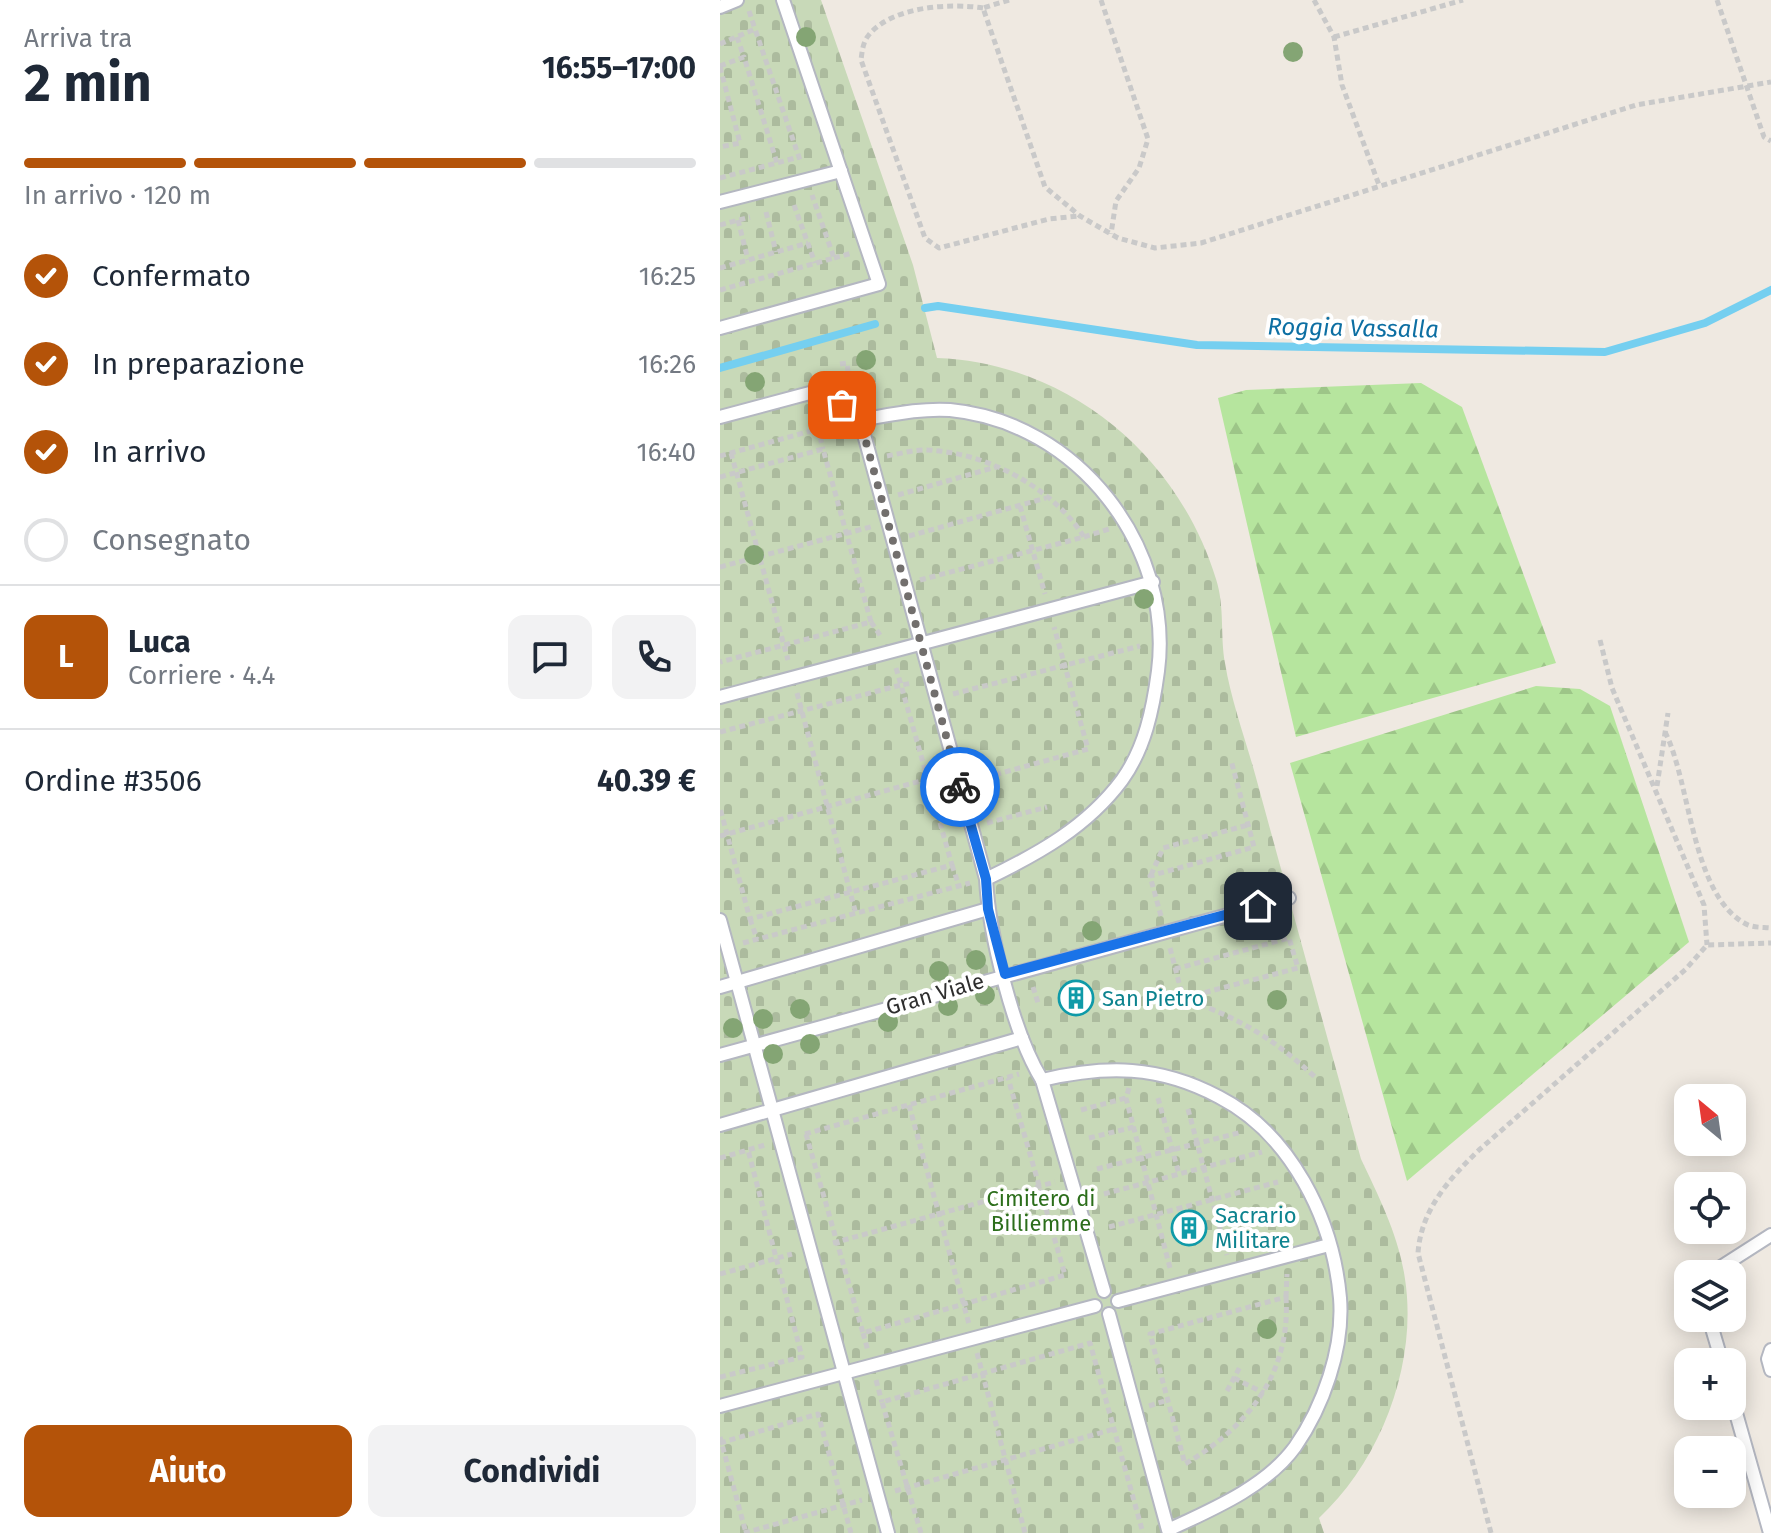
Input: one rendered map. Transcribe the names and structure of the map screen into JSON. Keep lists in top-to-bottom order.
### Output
{
  "streets": {
    "lane": ["Gran Viale"]
  },
  "water": ["Roggia Vassalla"],
  "parks": ["Cimitero di Billiemme"],
  "places": {
    "building": ["San Pietro", "Sacrario Militare"]
  },
  "north": "top left",
  "page": {
    "heading": ["2 min", "Arriva tra", "16:55–17:00"],
    "panel": [
      "Luca",
      "Corriere · 4.4",
      "Ordine #3506",
      "40.39 €"
    ],
    "bar": "In arrivo · 120 m",
    "list": [
      ["Confermato", "16:25"],
      ["In preparazione", "16:26"],
      ["In arrivo", "16:40"],
      "Consegnato"
    ],
    "round": "L",
    "map_buttons": ["+", "−"],
    "buttons": ["Aiuto", "Condividi"]
  }
}
